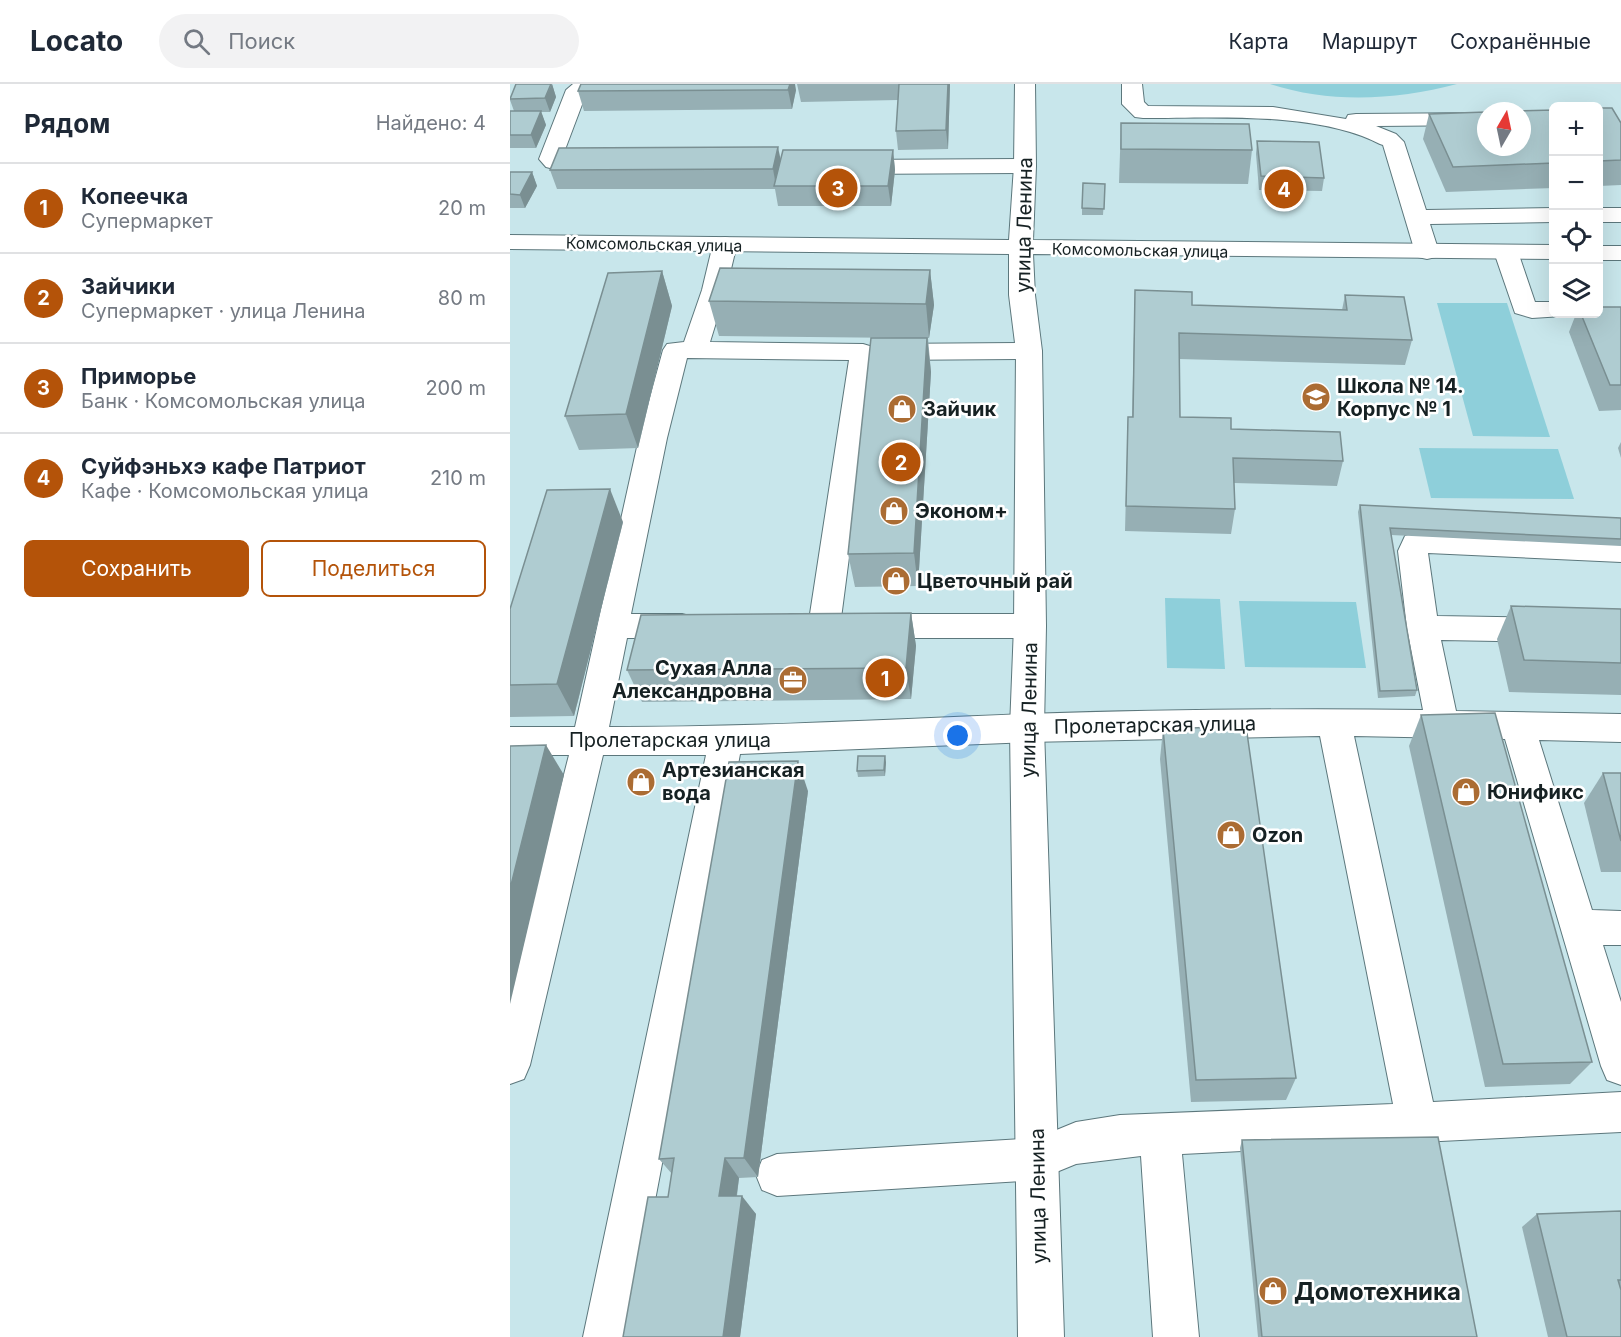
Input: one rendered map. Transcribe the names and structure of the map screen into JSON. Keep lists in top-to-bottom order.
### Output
{
  "streets": {
    "main road": ["улица Ленина", "Комсомольская улица", "Пролетарская улица"]
  },
  "crossings": [
    ["улица Ленина", "Комсомольская улица"],
    ["улица Ленина", "Пролетарская улица"]
  ],
  "places": {
    "school or university": ["Школа № 14. Корпус № 1"],
    "shop": [
      "Зайчик",
      "Эконом+",
      "Цветочный рай",
      "Артезианская вода",
      "Юнификс",
      "Ozon",
      "Домотехника"
    ],
    "office": ["Сухая Алла Александровна"]
  },
  "north": "top",
  "page": {
    "header": "Locato",
    "search": "Поиск",
    "nav": ["Карта", "Маршрут", "Сохранённые"],
    "heading": ["Рядом", "Найдено: 4"],
    "map_buttons": ["+", "−"],
    "list": [
      {
        "mark": "1",
        "name": "Копеечка",
        "note": "Супермаркет",
        "value": "20 m"
      },
      {
        "mark": "2",
        "name": "Зайчики",
        "note": "Супермаркет · улица Ленина",
        "value": "80 m"
      },
      {
        "mark": "3",
        "name": "Приморье",
        "note": "Банк · Комсомольская улица",
        "value": "200 m"
      },
      {
        "mark": "4",
        "name": "Суйфэньхэ кафе Патриот",
        "note": "Кафе · Комсомольская улица",
        "value": "210 m"
      }
    ],
    "pins": [
      "3",
      "4",
      "2",
      "1"
    ],
    "buttons": ["Сохранить", "Поделиться"]
  }
}
